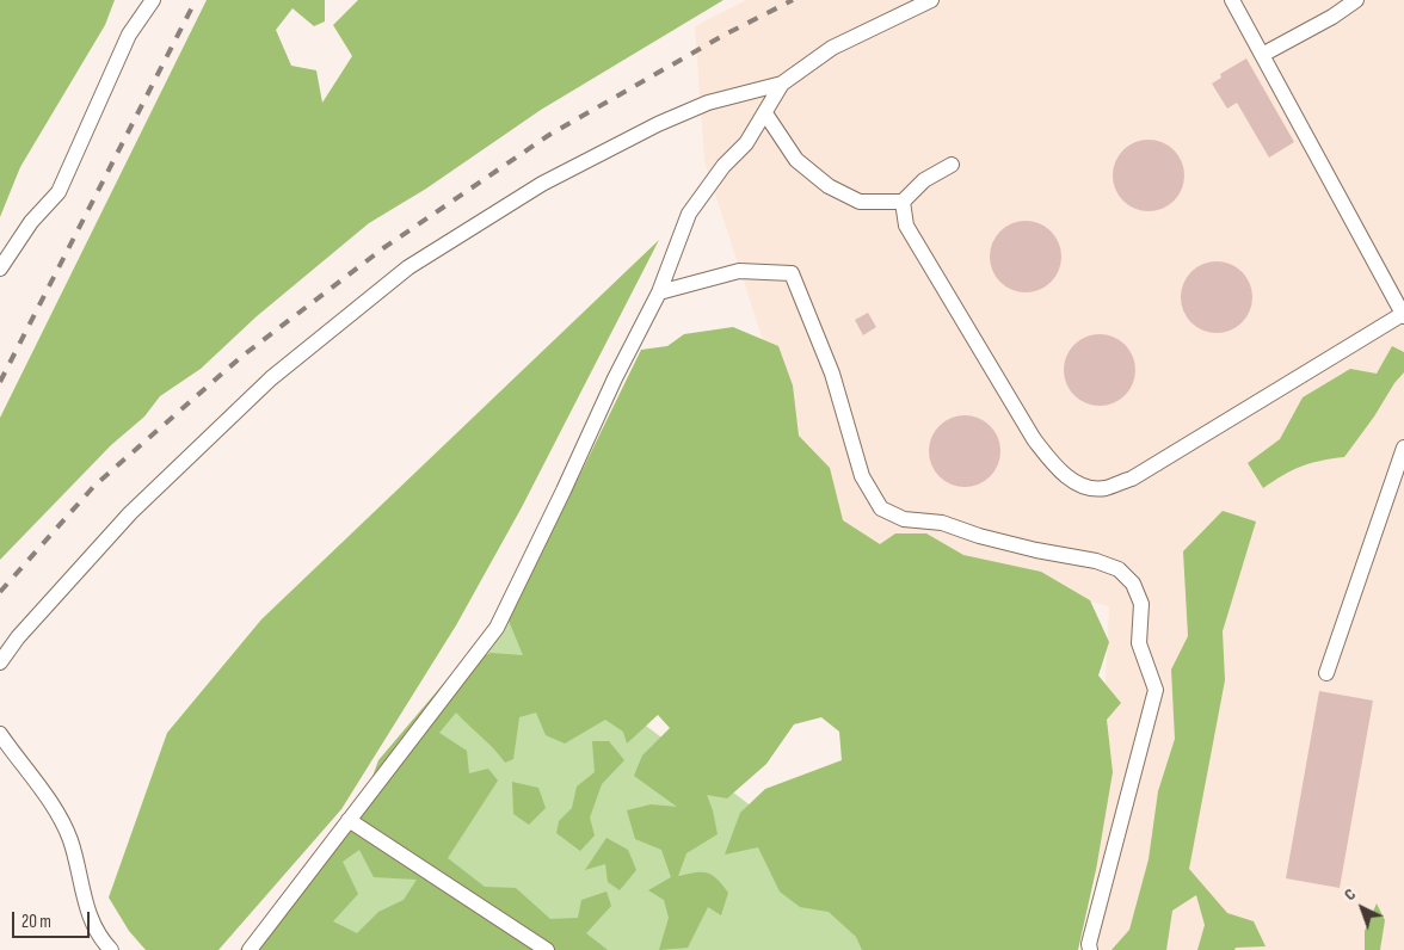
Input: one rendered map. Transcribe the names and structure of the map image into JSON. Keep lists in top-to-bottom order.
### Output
{
  "scale_bar": "20 m",
  "north": "top left"
}
